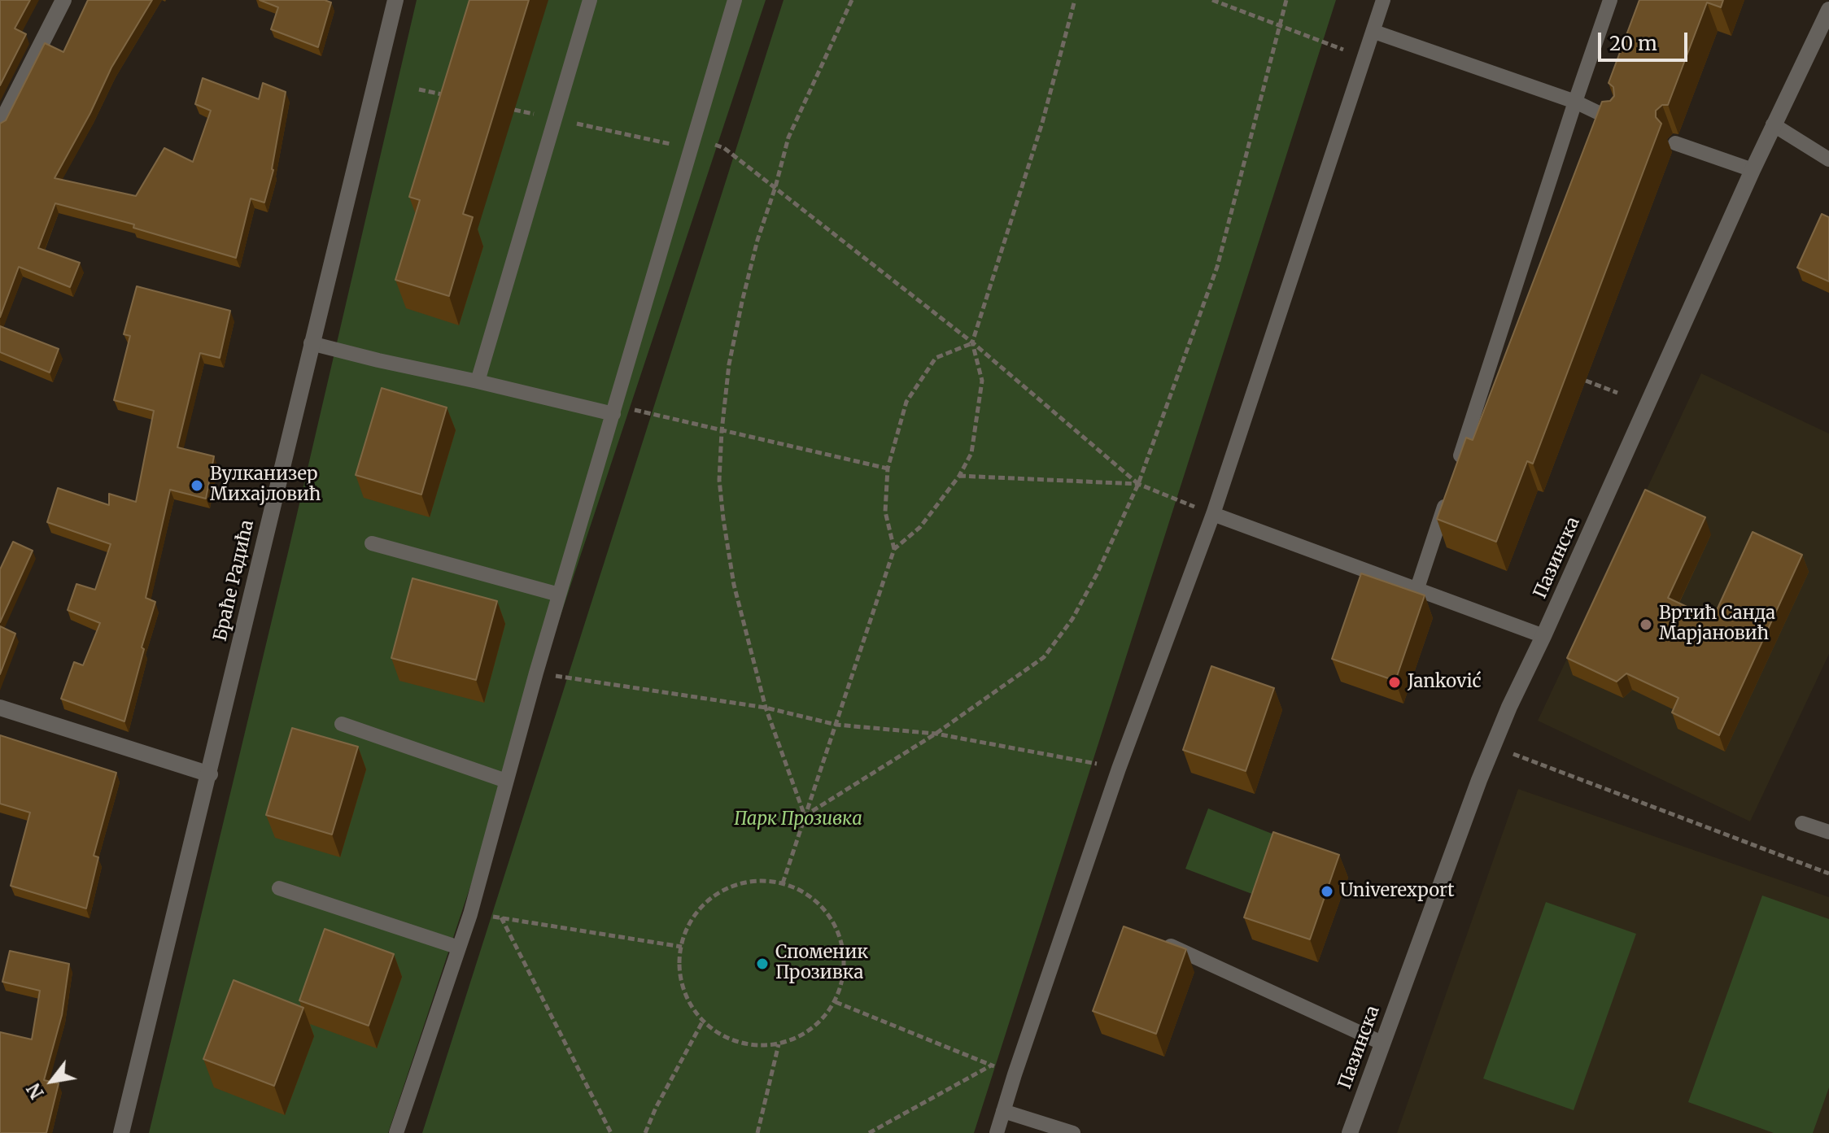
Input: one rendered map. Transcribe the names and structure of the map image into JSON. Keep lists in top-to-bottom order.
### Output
{
  "streets": {
    "street": ["Пазинска", "Браће Радића"]
  },
  "parks": ["Парк Прозивка"],
  "places": [
    "Вулканизер Михајловић",
    "Вртић Санда Марјановић",
    "Janković",
    "Univerexport",
    "Споменик Прозивка"
  ],
  "scale_bar": "20 m",
  "north": "bottom left"
}
